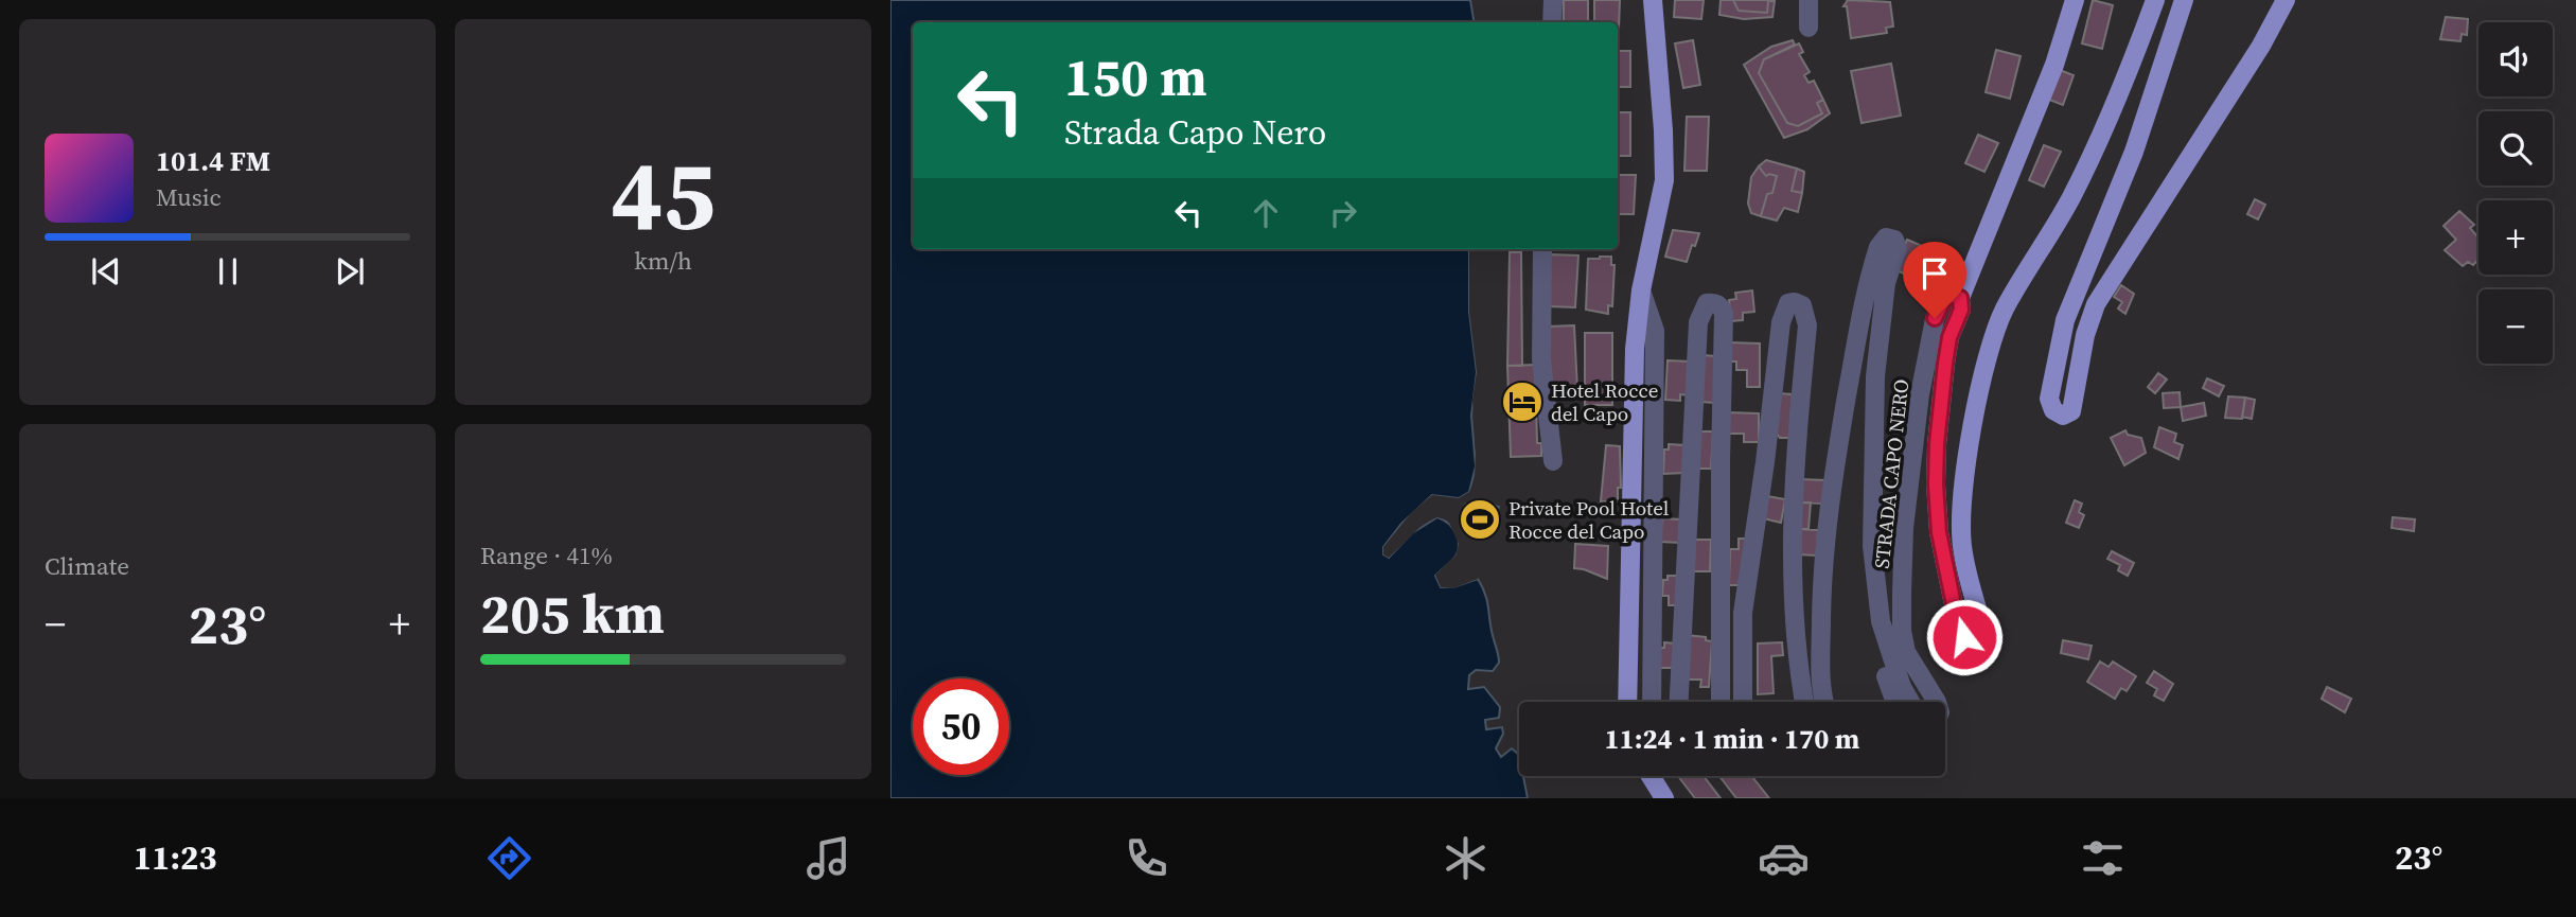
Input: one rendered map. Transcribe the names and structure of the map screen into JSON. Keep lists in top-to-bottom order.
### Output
{
  "streets": {
    "main road": ["STRADA CAPO NERO"]
  },
  "places": {
    "hotel": ["Hotel Rocce del Capo"],
    "sports": ["Private Pool Hotel Rocce del Capo"]
  },
  "page": {
    "tile": [
      ["45", "km/h"],
      "Climate",
      ["Range · 41%", "205 km"]
    ],
    "map_buttons": ["+", "−"],
    "turn": ["150 m", "Strada Capo Nero"],
    "song": ["101.4 FM", "Music"],
    "heat": ["−", "23°", "+"],
    "limit": "50",
    "trip": "11:24 · 1 min · 170 m",
    "tabs": ["11:23", "23°"]
  }
}
